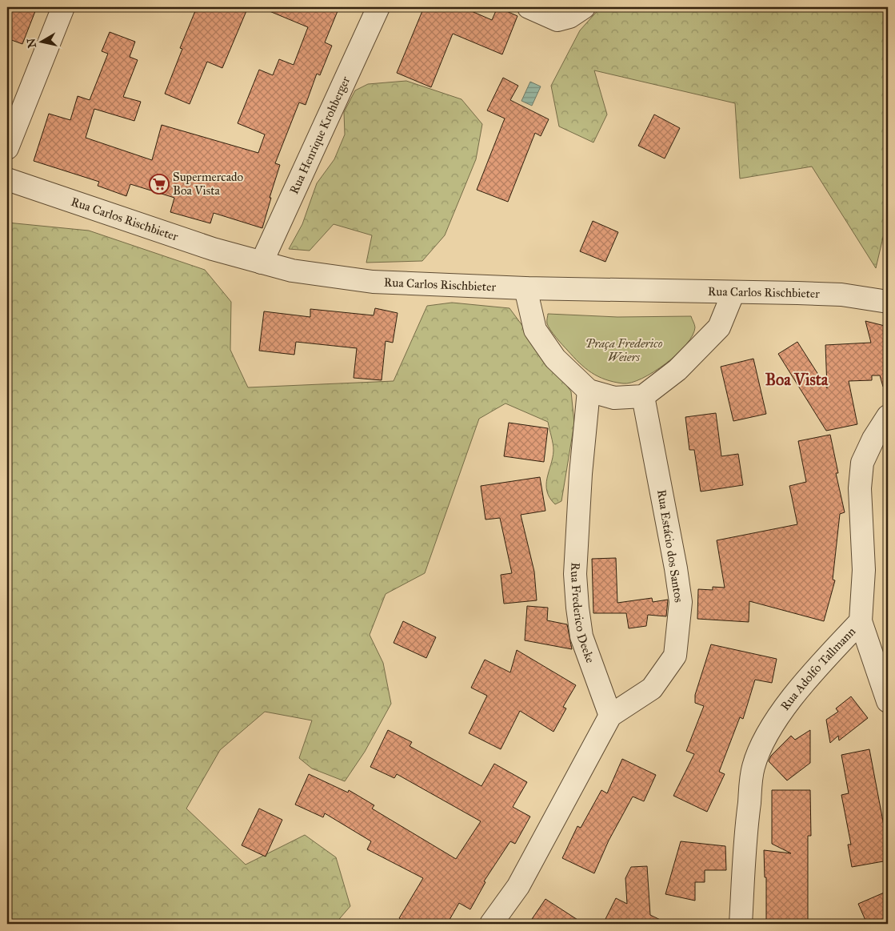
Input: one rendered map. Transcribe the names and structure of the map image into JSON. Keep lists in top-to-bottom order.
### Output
{
  "streets": {
    "street": [
      "Rua Henrique Krohberger",
      "Rua Carlos Rischbieter",
      "Rua Estácio dos Santos",
      "Rua Frederico Deeke",
      "Rua Adolfo Tallmann"
    ]
  },
  "crossings": [
    ["Rua Henrique Krohberger", "Rua Carlos Rischbieter"],
    ["Rua Estácio dos Santos", "Rua Frederico Deeke"]
  ],
  "districts": ["Boa Vista"],
  "parks": ["Praça Frederico Weiers"],
  "places": {
    "supermarket": ["Supermercado Boa Vista"]
  },
  "north": "left"
}
